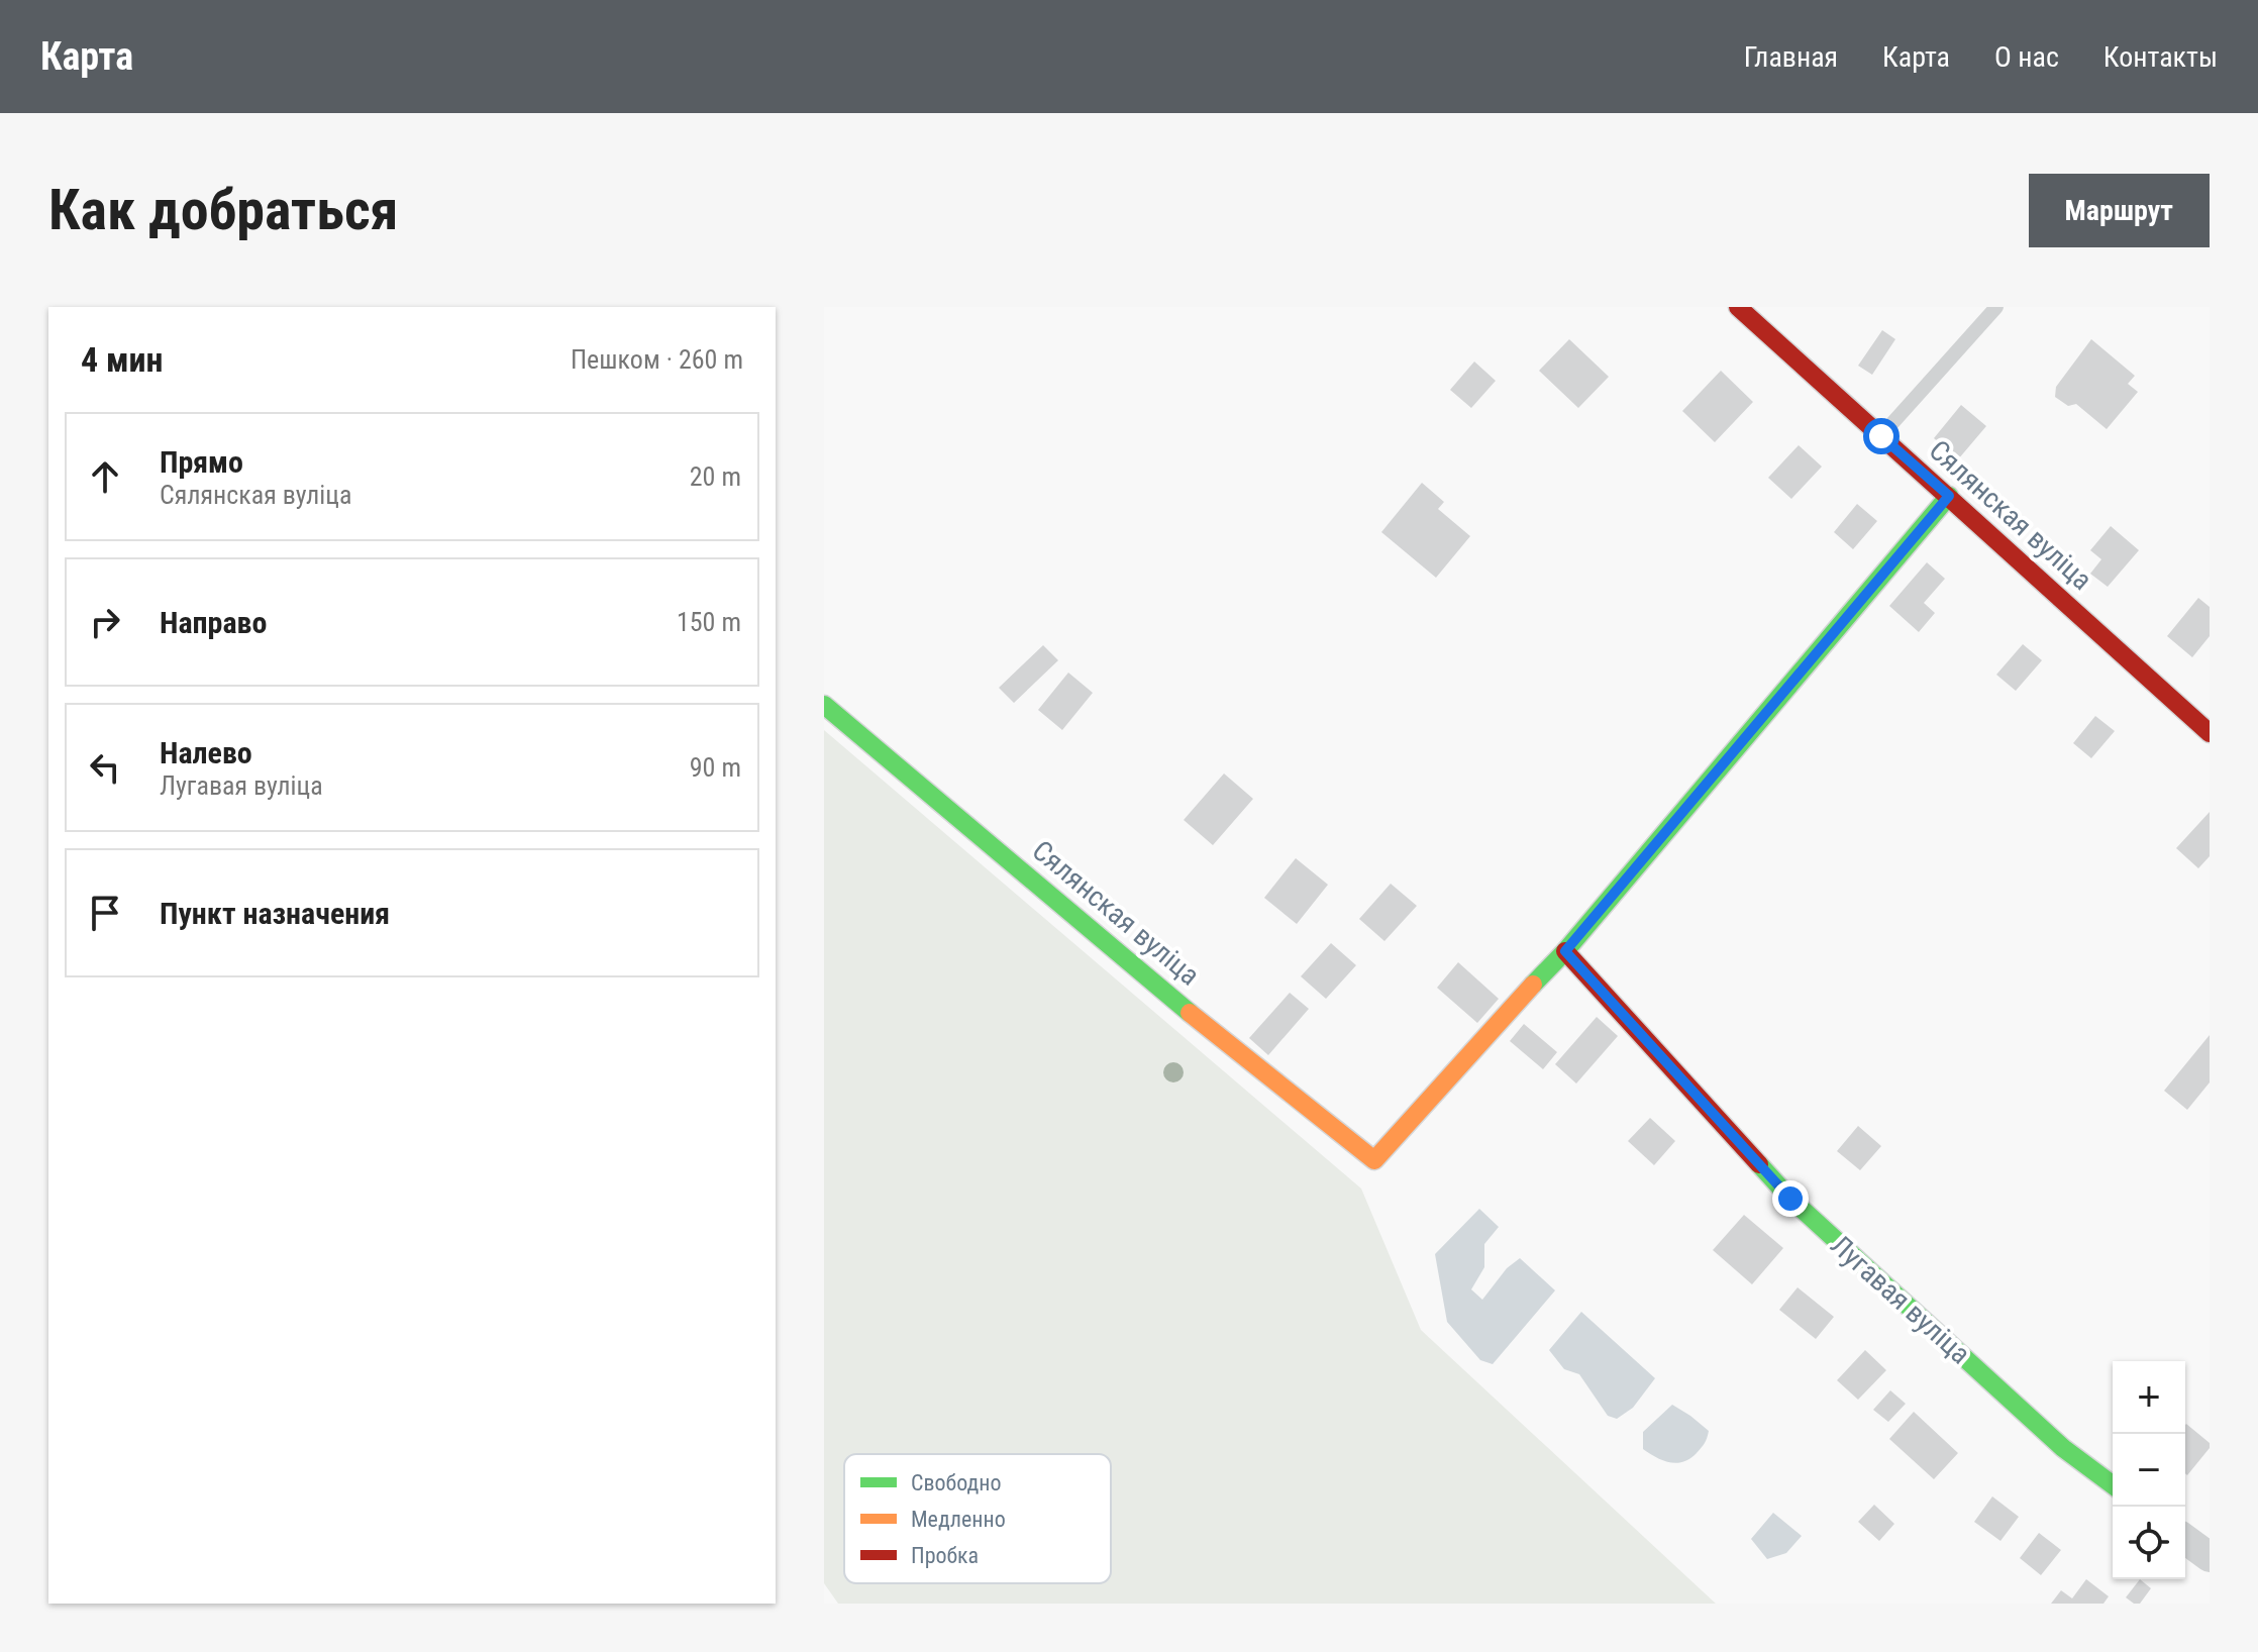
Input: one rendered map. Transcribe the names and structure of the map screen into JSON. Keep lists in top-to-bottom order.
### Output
{
  "streets": {
    "street": ["Сялянская вуліца", "Лугавая вуліца"]
  },
  "crossings": [
    ["Сялянская вуліца", "Лугавая вуліца"]
  ],
  "legend": ["Свободно", "Медленно", "Пробка"],
  "page": {
    "header": "Карта",
    "nav": [
      "Главная",
      "Карта",
      "О нас",
      "Контакты"
    ],
    "buttons": "Маршрут",
    "title": "Как добраться",
    "heading": ["4 мин", "Пешком · 260 m"],
    "list": [
      ["Прямо", "Сялянская вуліца", "20 m"],
      ["Направо", "150 m"],
      ["Налево", "Лугавая вуліца", "90 m"],
      "Пункт назначения"
    ],
    "map_buttons": ["+", "−"]
  }
}
